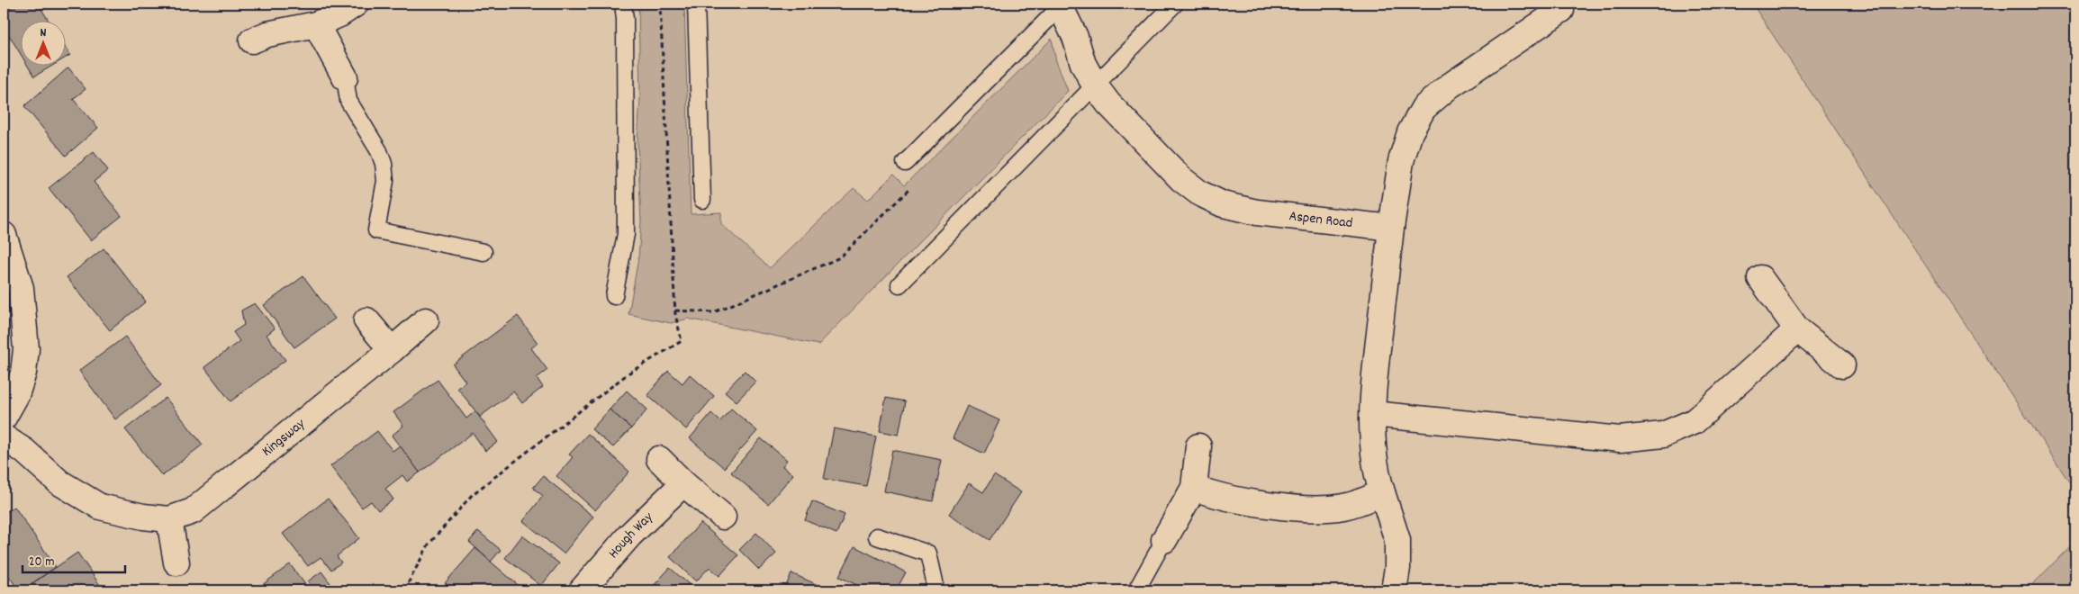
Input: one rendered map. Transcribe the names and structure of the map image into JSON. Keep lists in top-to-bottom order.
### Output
{
  "streets": {
    "street": ["Aspen Road", "Kingsway", "Hough Way"]
  },
  "scale_bar": "20 m",
  "north": "top"
}
